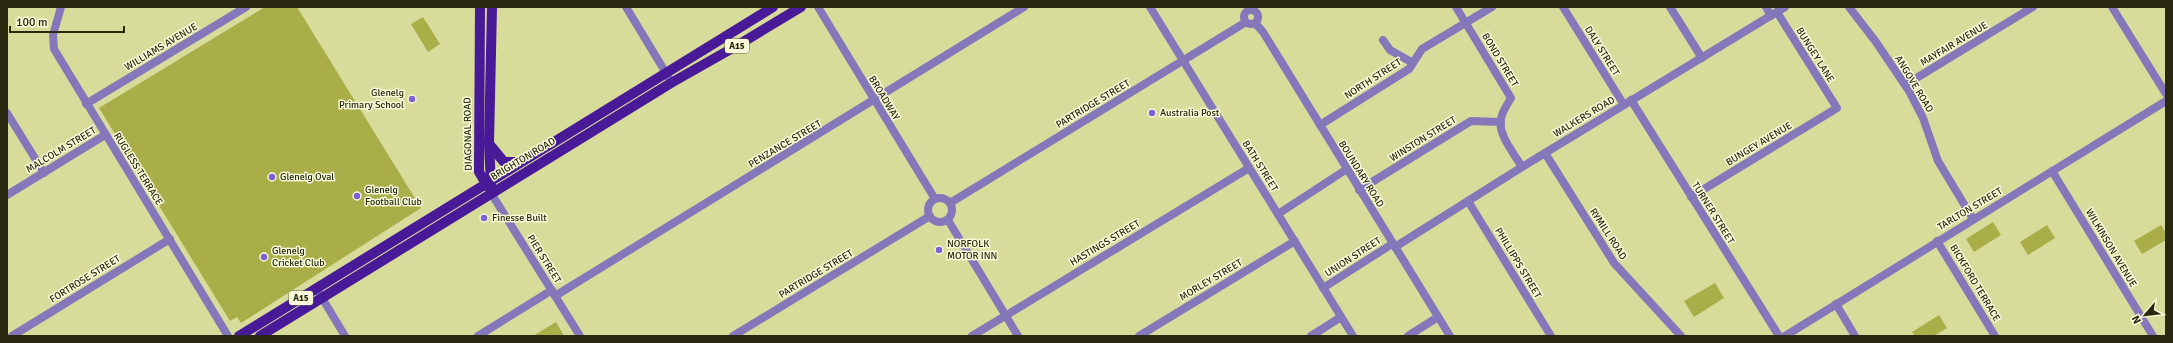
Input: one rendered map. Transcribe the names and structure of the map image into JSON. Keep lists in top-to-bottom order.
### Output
{
  "streets": {
    "main road": ["A15", "DIAGONAL ROAD", "BRIGHTON ROAD"],
    "street": [
      "MAYFAIR AVENUE",
      "WILLIAMS AVENUE",
      "DALY STREET",
      "BUNGEY LANE",
      "BOND STREET",
      "NORTH STREET",
      "ANGOVE ROAD",
      "BROADWAY",
      "PARTRIDGE STREET",
      "WALKERS ROAD",
      "WINSTON STREET",
      "PENZANCE STREET",
      "BUNGEY AVENUE",
      "MALCOLM STREET",
      "BATH STREET",
      "RUGLESS TERRACE",
      "BOUNDARY ROAD",
      "TARLTON STREET",
      "TURNER STREET",
      "RYMILL ROAD",
      "HASTINGS STREET",
      "WILKINSON AVENUE",
      "UNION STREET",
      "PIER STREET",
      "PHILLIPPS STREET",
      "FORTROSE STREET",
      "MORLEY STREET",
      "BICKFORD TERRACE"
    ]
  },
  "crossings": [
    ["MAYFAIR AVENUE", "ANGOVE ROAD"],
    ["WILLIAMS AVENUE", "RUGLESS TERRACE"],
    ["DALY STREET", "WALKERS ROAD"],
    ["DALY STREET", "TURNER STREET"],
    ["BUNGEY LANE", "WALKERS ROAD"],
    ["BUNGEY LANE", "BUNGEY AVENUE"],
    ["BOND STREET", "NORTH STREET"],
    ["BOND STREET", "WINSTON STREET"],
    ["NORTH STREET", "BOUNDARY ROAD"],
    ["ANGOVE ROAD", "TARLTON STREET"],
    ["BROADWAY", "PARTRIDGE STREET"],
    ["BROADWAY", "PENZANCE STREET"],
    ["PARTRIDGE STREET", "BATH STREET"],
    ["PARTRIDGE STREET", "BOUNDARY ROAD"],
    ["WALKERS ROAD", "BOUNDARY ROAD"],
    ["WALKERS ROAD", "TURNER STREET"],
    ["WALKERS ROAD", "RYMILL ROAD"],
    ["WALKERS ROAD", "UNION STREET"],
    ["WALKERS ROAD", "PHILLIPPS STREET"],
    ["DIAGONAL ROAD", "BRIGHTON ROAD"],
    ["DIAGONAL ROAD", "PIER STREET"],
    ["WINSTON STREET", "BOUNDARY ROAD"],
    ["PENZANCE STREET", "PIER STREET"],
    ["BUNGEY AVENUE", "TURNER STREET"],
    ["MALCOLM STREET", "RUGLESS TERRACE"],
    ["BRIGHTON ROAD", "PIER STREET"],
    ["BATH STREET", "HASTINGS STREET"],
    ["BATH STREET", "UNION STREET"],
    ["BATH STREET", "MORLEY STREET"],
    ["RUGLESS TERRACE", "FORTROSE STREET"],
    ["BOUNDARY ROAD", "UNION STREET"],
    ["TARLTON STREET", "WILKINSON AVENUE"],
    ["TARLTON STREET", "BICKFORD TERRACE"]
  ],
  "places": [
    "Glenelg Primary School",
    "Australia Post",
    "Glenelg Oval",
    "Glenelg Football Club",
    "Finesse Built",
    "NORFOLK MOTOR INN",
    "Glenelg Cricket Club"
  ],
  "scale_bar": "100 m",
  "north": "bottom left"
}
